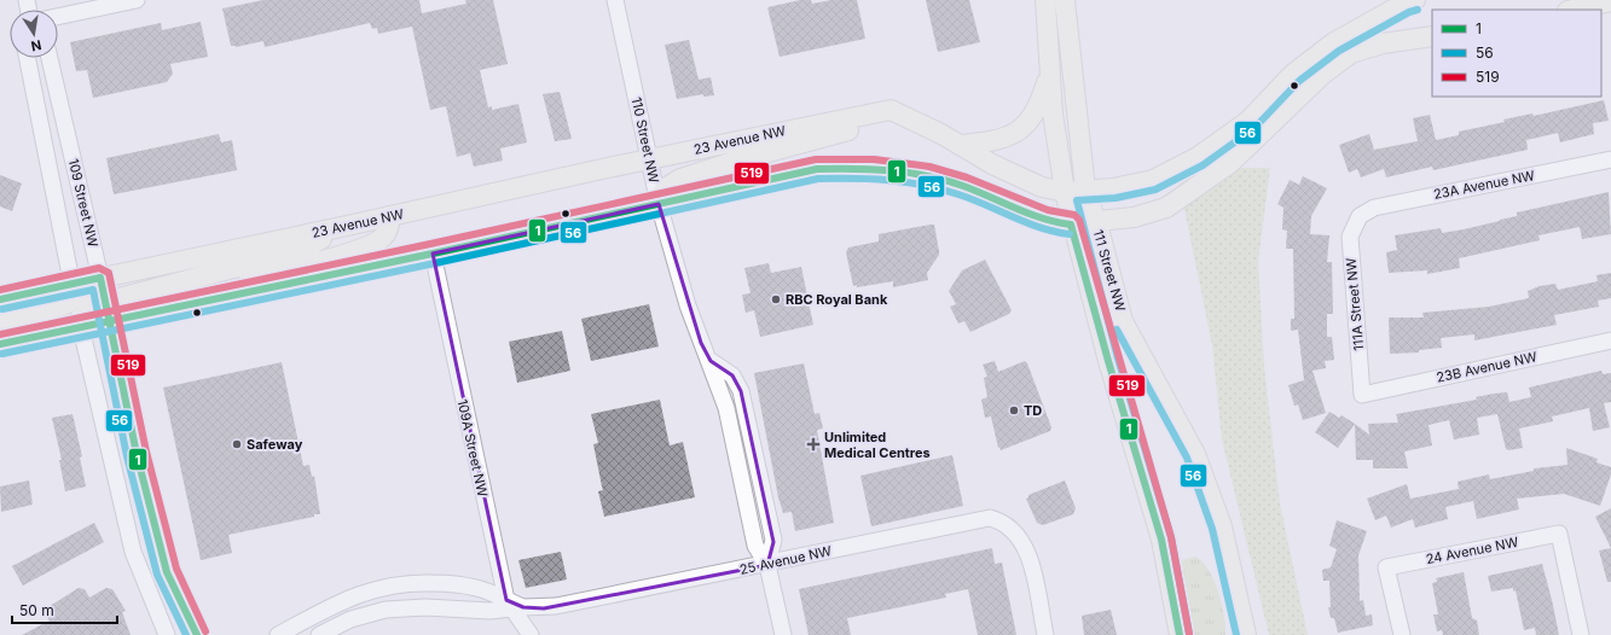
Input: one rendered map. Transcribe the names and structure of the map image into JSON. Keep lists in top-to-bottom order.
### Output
{
  "streets": {
    "main road": ["23 Avenue NW", "111 Street NW"],
    "street": [
      "110 Street NW",
      "23A Avenue NW",
      "109 Street NW",
      "111A Street NW",
      "23B Avenue NW",
      "109A Street NW",
      "24 Avenue NW",
      "25 Avenue NW"
    ]
  },
  "crossings": [
    ["110 Street NW", "23 Avenue NW"],
    ["110 Street NW", "25 Avenue NW"],
    ["23 Avenue NW", "109 Street NW"],
    ["23 Avenue NW", "111 Street NW"],
    ["23A Avenue NW", "111A Street NW"],
    ["111A Street NW", "23B Avenue NW"],
    ["109A Street NW", "25 Avenue NW"]
  ],
  "places": {
    "other": ["RBC Royal Bank", "TD", "Safeway"],
    "health": ["Unlimited Medical Centres"]
  },
  "lines": ["transit line 56", "transit line 519", "transit line 1"],
  "legend": ["1", "56", "519"],
  "scale_bar": "50 m",
  "north": "bottom"
}
